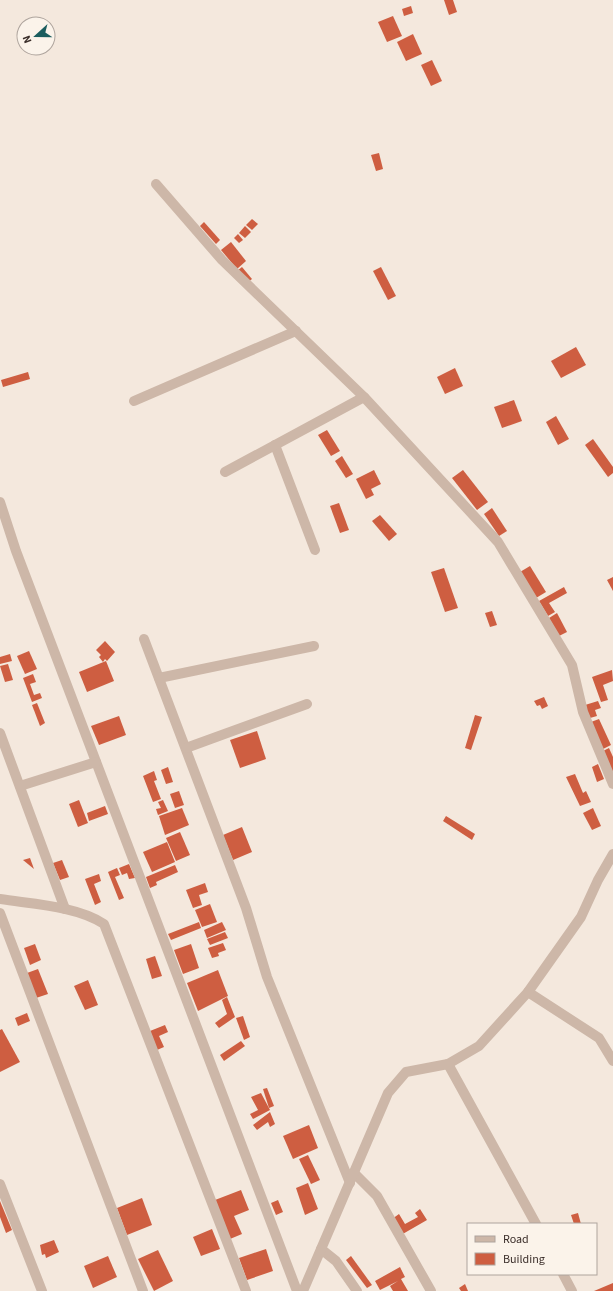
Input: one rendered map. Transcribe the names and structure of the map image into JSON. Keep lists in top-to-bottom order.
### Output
{
  "legend": ["Road", "Building"],
  "north": "left"
}
